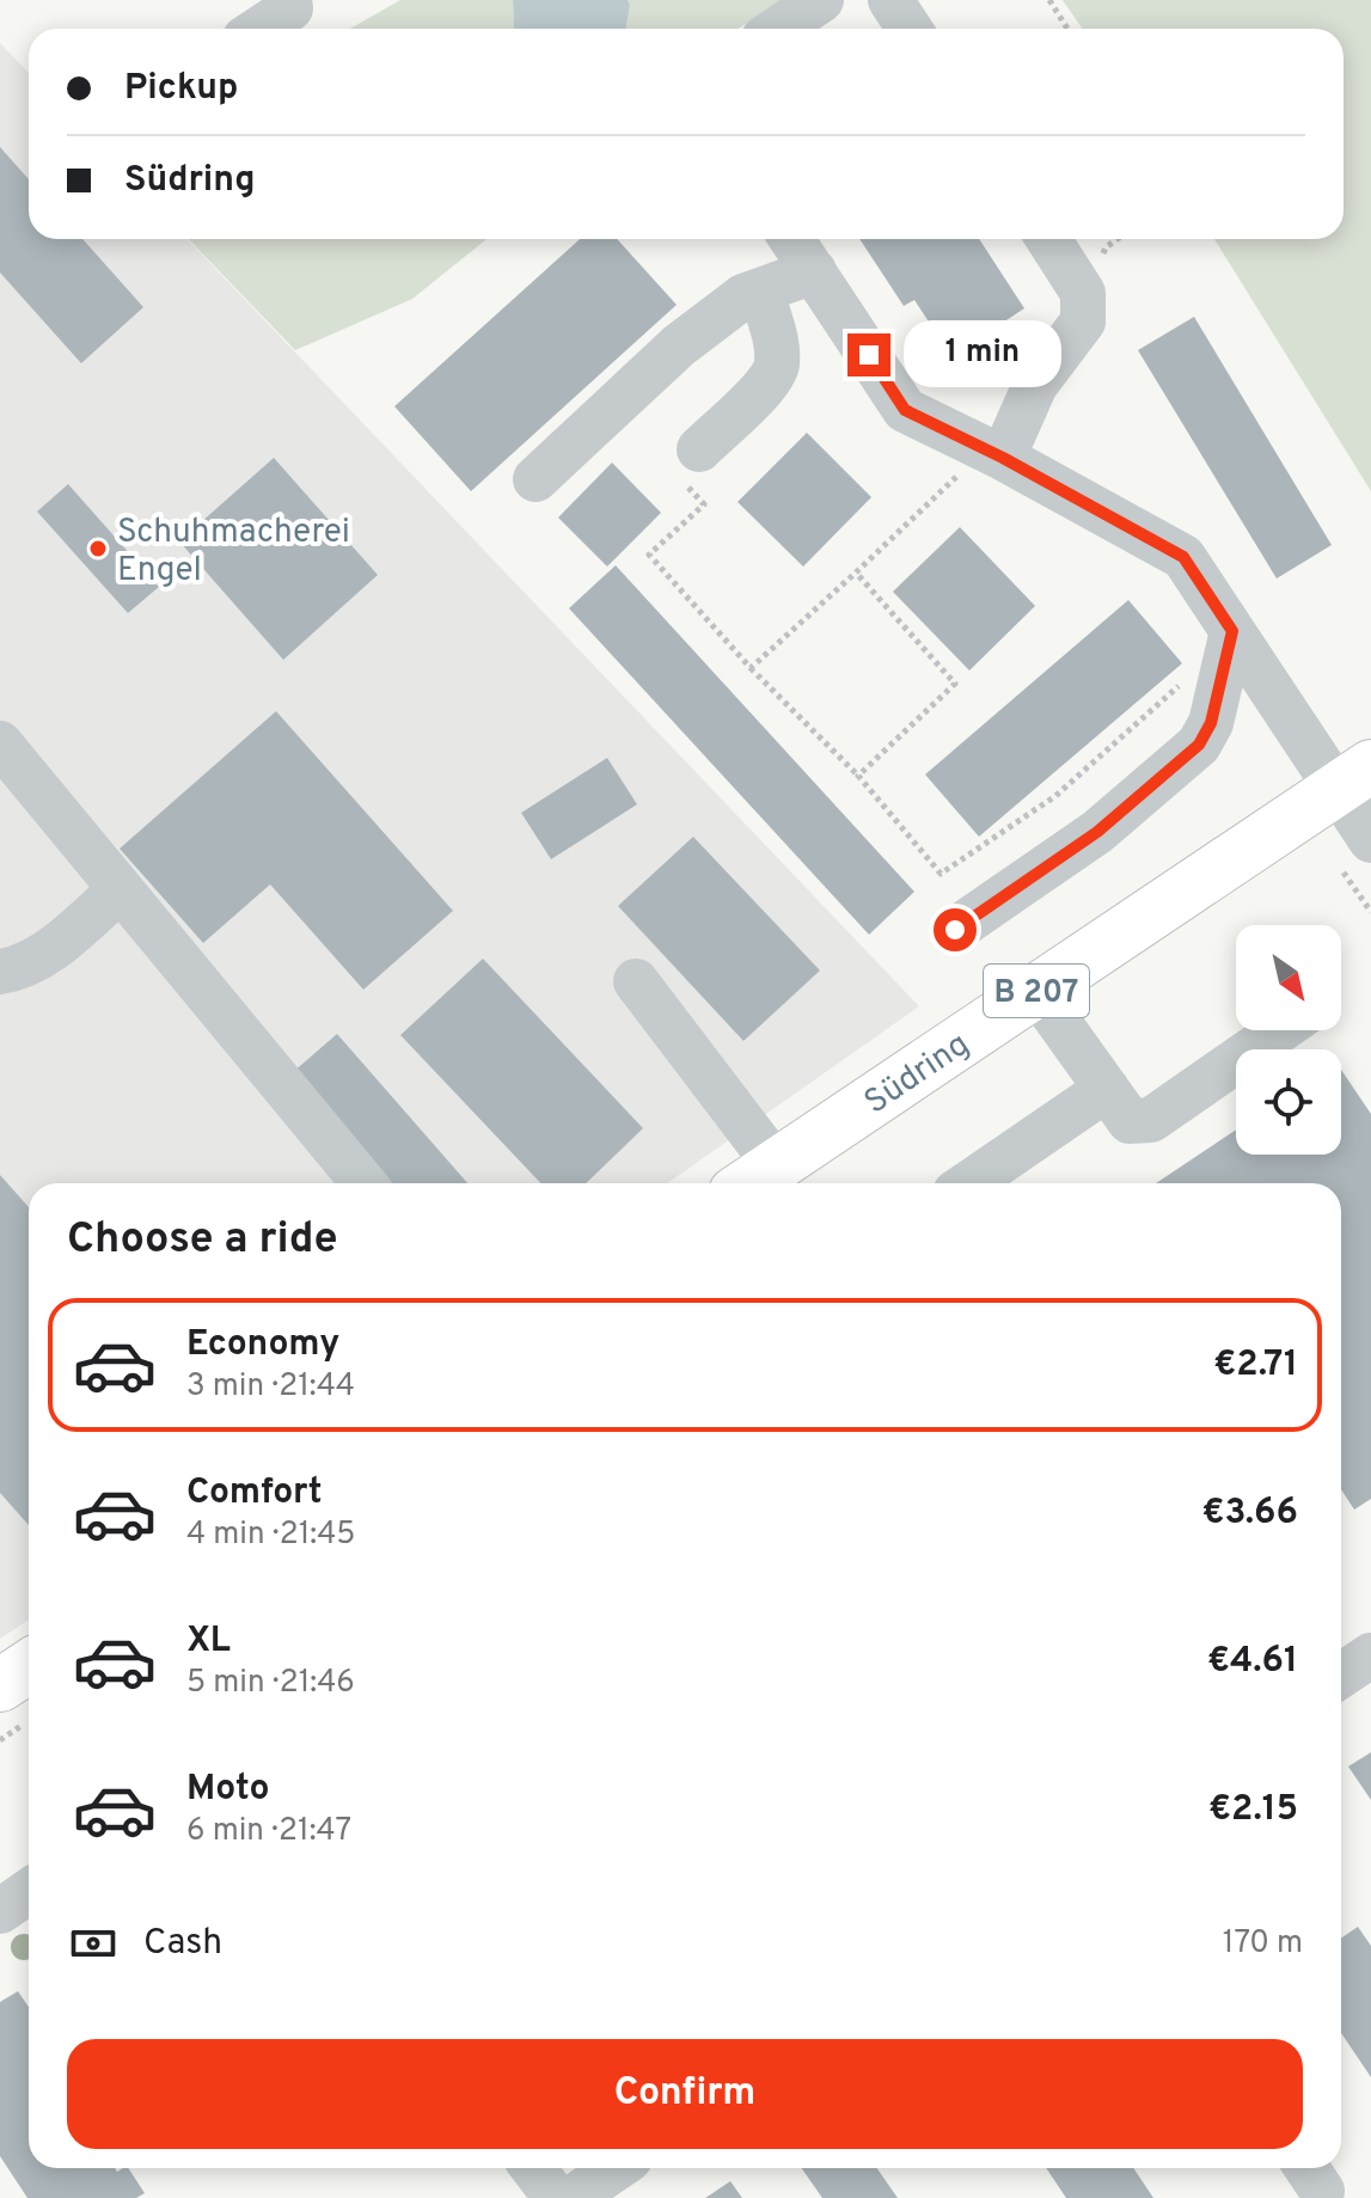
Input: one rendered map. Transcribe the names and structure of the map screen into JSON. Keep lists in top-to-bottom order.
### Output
{
  "streets": {
    "main road": ["B 207", "Südring"]
  },
  "places": ["Schuhmacherei Engel"],
  "north": "bottom right",
  "page": {
    "banner": ["Pickup", "Südring"],
    "bubble": "1 min",
    "heading": "Choose a ride",
    "list": [
      {
        "name": "Economy",
        "note": "3 min · 21:44",
        "value": "€2.71"
      },
      {
        "name": "Comfort",
        "note": "4 min · 21:45",
        "value": "€3.66"
      },
      {
        "name": "XL",
        "note": "5 min · 21:46",
        "value": "€4.61"
      },
      {
        "name": "Moto",
        "note": "6 min · 21:47",
        "value": "€2.15"
      }
    ],
    "pay": ["Cash", "170 m"],
    "buttons": "Confirm"
  }
}
